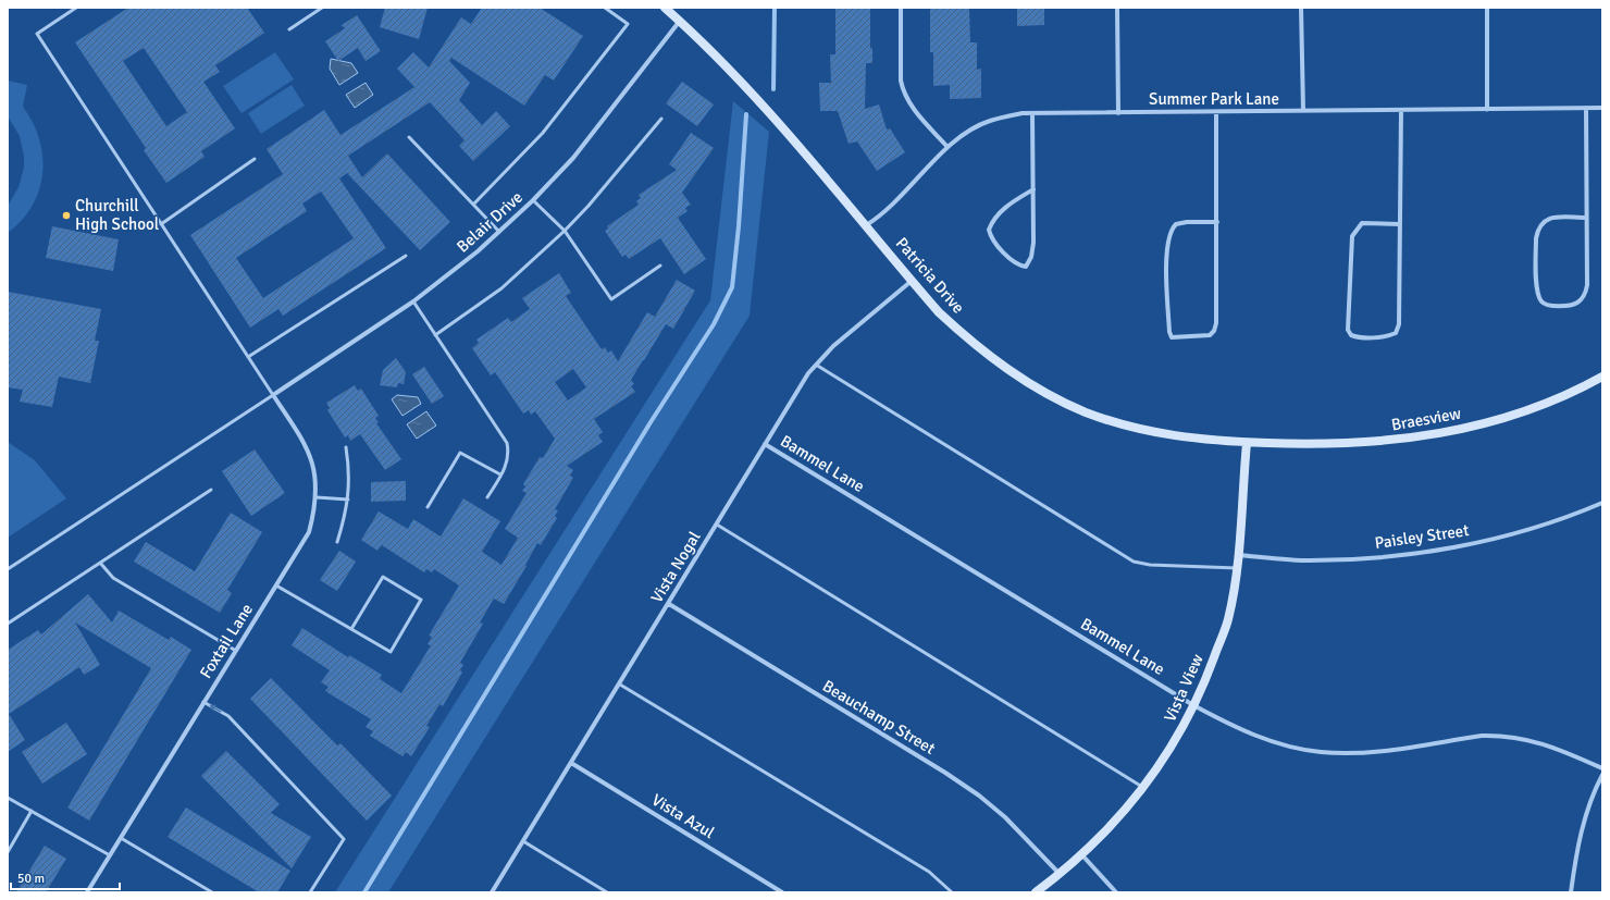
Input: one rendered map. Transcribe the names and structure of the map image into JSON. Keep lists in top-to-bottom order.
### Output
{
  "streets": {
    "street": [
      "Summer Park Lane",
      "Belair Drive",
      "Patricia Drive",
      "Braesview",
      "Bammel Lane",
      "Paisley Street",
      "Vista Nogal",
      "Foxtail Lane",
      "Vista View",
      "Beauchamp Street",
      "Vista Azul"
    ]
  },
  "crossings": [
    ["Summer Park Lane", "Patricia Drive"],
    ["Belair Drive", "Patricia Drive"],
    ["Belair Drive", "Foxtail Lane"],
    ["Patricia Drive", "Braesview"],
    ["Patricia Drive", "Vista Nogal"],
    ["Patricia Drive", "Vista View"],
    ["Braesview", "Vista View"],
    ["Bammel Lane", "Vista Nogal"],
    ["Bammel Lane", "Vista View"],
    ["Paisley Street", "Vista View"],
    ["Vista Nogal", "Beauchamp Street"],
    ["Vista Nogal", "Vista Azul"],
    ["Vista View", "Beauchamp Street"]
  ],
  "places": ["Churchill High School"],
  "scale_bar": "50 m"
}
